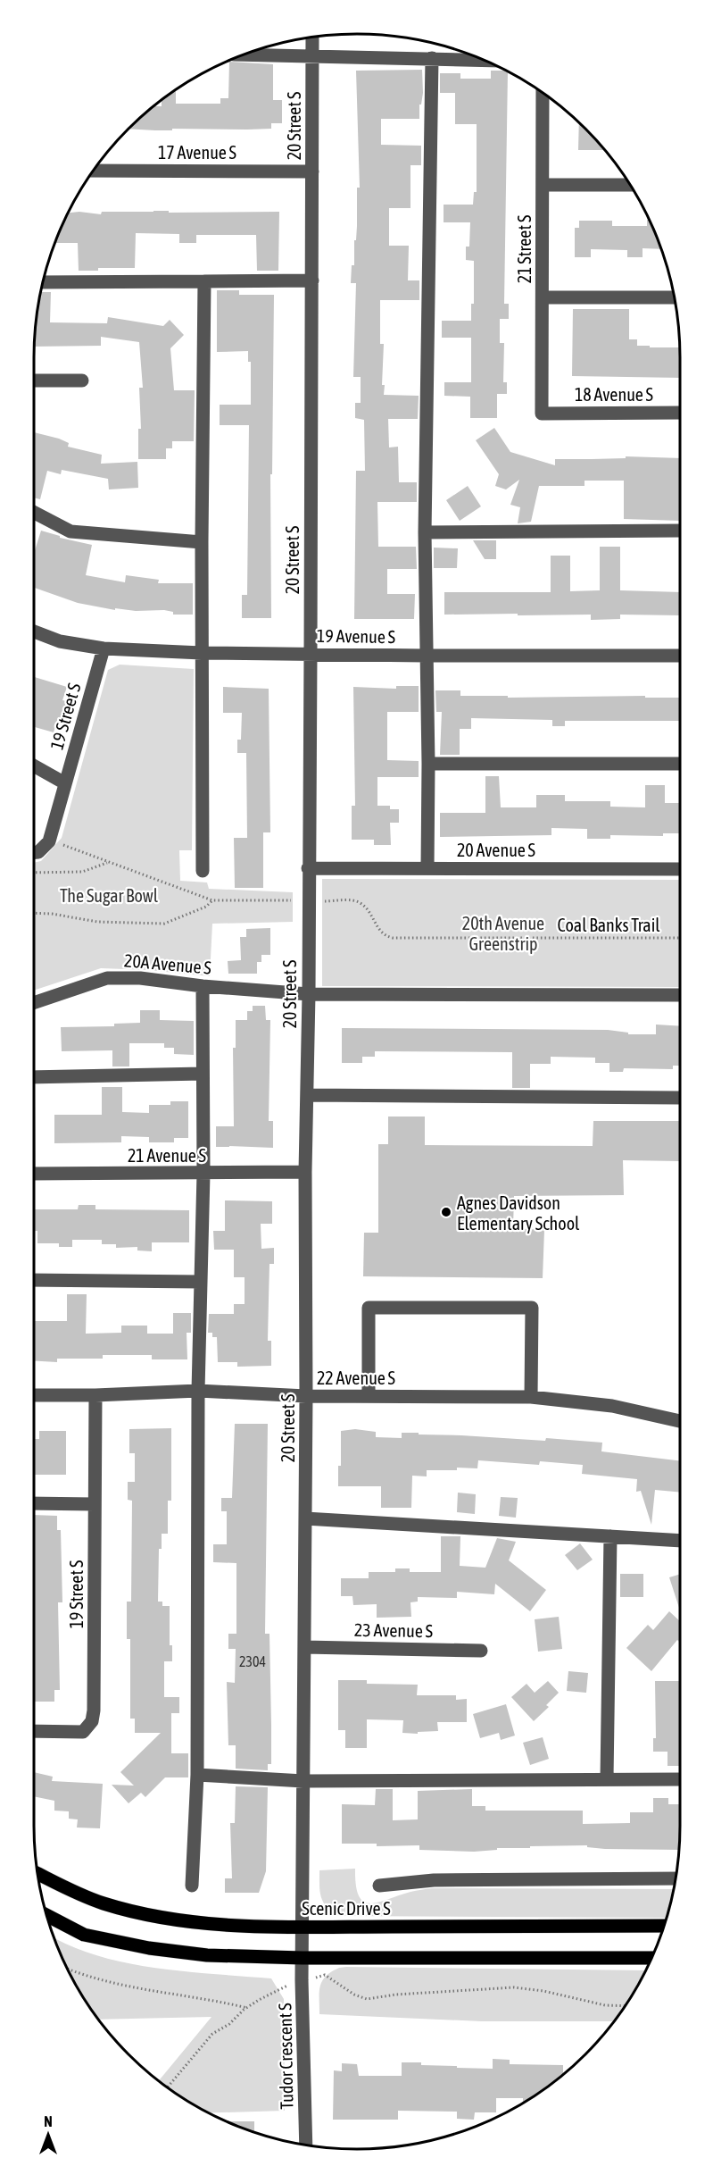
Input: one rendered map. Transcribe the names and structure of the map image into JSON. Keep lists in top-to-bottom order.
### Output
{
  "streets": {
    "main road": ["Scenic Drive S"],
    "street": [
      "20 Street S",
      "17 Avenue S",
      "21 Street S",
      "18 Avenue S",
      "19 Avenue S",
      "19 Street S",
      "20 Avenue S",
      "20A Avenue S",
      "21 Avenue S",
      "22 Avenue S",
      "23 Avenue S",
      "Tudor Crescent S"
    ],
    "path": ["Coal Banks Trail"]
  },
  "crossings": [
    ["20 Street S", "17 Avenue S"],
    ["20 Street S", "19 Avenue S"],
    ["20 Street S", "20 Avenue S"],
    ["20 Street S", "20A Avenue S"],
    ["20 Street S", "21 Avenue S"],
    ["20 Street S", "22 Avenue S"],
    ["20 Street S", "23 Avenue S"],
    ["20 Street S", "Scenic Drive S"],
    ["20 Street S", "Tudor Crescent S"],
    ["21 Street S", "18 Avenue S"],
    ["19 Avenue S", "19 Street S"],
    ["19 Street S", "22 Avenue S"]
  ],
  "parks": ["The Sugar Bowl", "20th Avenue Greenstrip"],
  "places": ["Agnes Davidson Elementary School"],
  "house_numbers": ["2304"],
  "north": "top"
}
